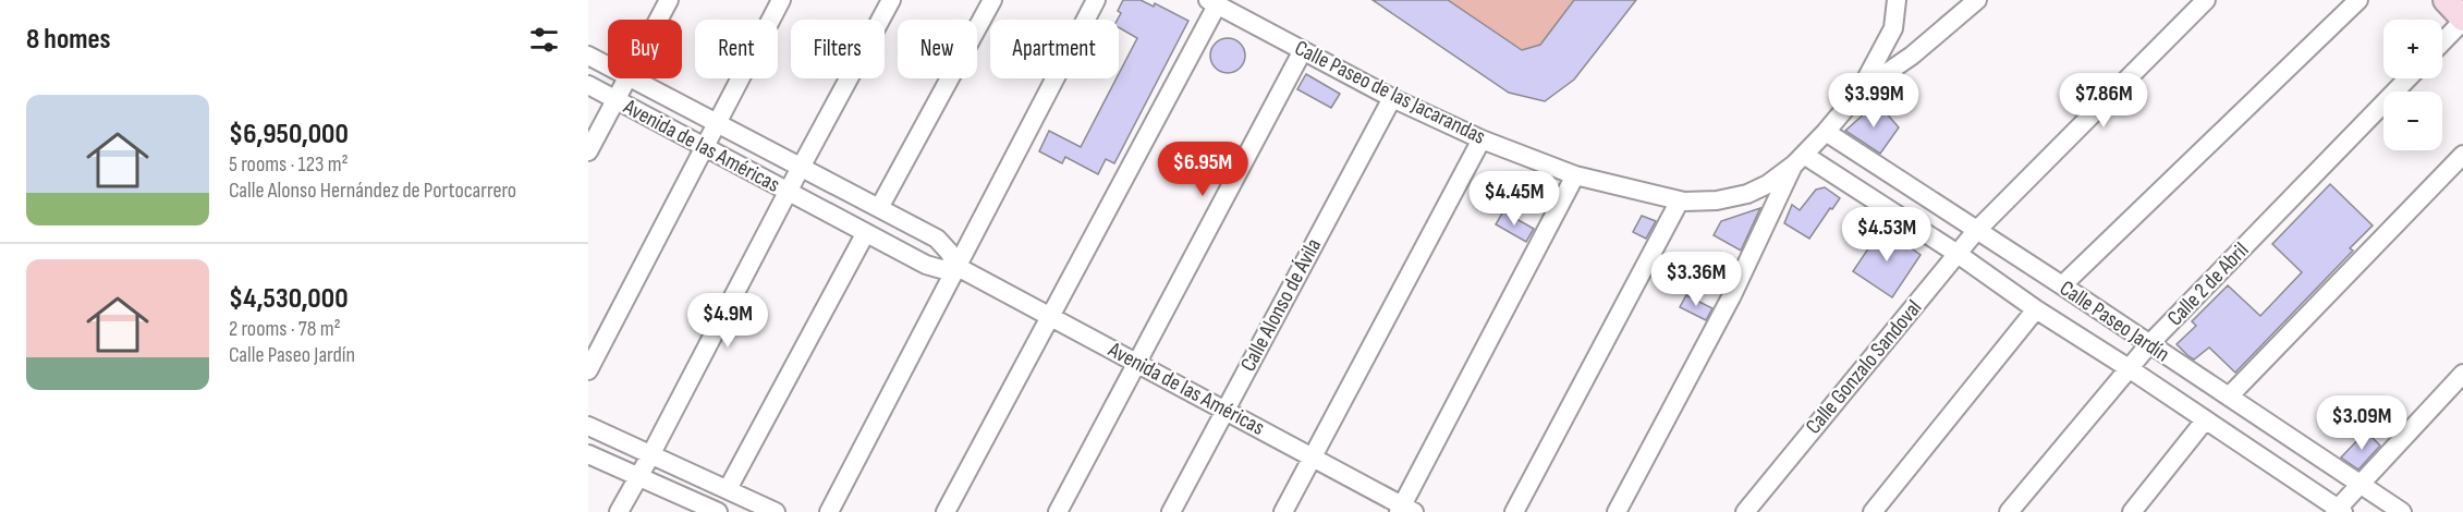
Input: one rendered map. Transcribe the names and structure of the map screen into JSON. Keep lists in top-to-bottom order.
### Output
{
  "streets": {
    "street": [
      "Calle Paseo de las Jacarandas",
      "Avenida de las Américas",
      "Calle 2 de Abril",
      "Calle Alonso de Ávila",
      "Calle Paseo Jardín",
      "Calle Gonzalo Sandoval"
    ]
  },
  "crossings": [
    ["Calle Paseo de las Jacarandas", "Calle Alonso de Ávila"],
    ["Calle Paseo de las Jacarandas", "Calle Paseo Jardín"],
    ["Avenida de las Américas", "Calle Alonso de Ávila"],
    ["Calle 2 de Abril", "Calle Paseo Jardín"],
    ["Calle Paseo Jardín", "Calle Gonzalo Sandoval"]
  ],
  "page": {
    "heading": "8 homes",
    "map_buttons": ["+", "−"],
    "chip": [
      "Buy",
      "Rent",
      "Filters",
      "New",
      "Apartment"
    ],
    "price": [
      "$3.99M",
      "$7.86M",
      "$6.95M",
      "$4.45M",
      "$4.53M",
      "$3.36M",
      "$4.9M",
      "$3.09M"
    ],
    "list": [
      {
        "name": "$6,950,000",
        "note": "5 rooms · 123 m² · Calle Alonso Hernández de Portocarrero"
      },
      {
        "name": "$4,530,000",
        "note": "2 rooms · 78 m² · Calle Paseo Jardín"
      }
    ]
  }
}
